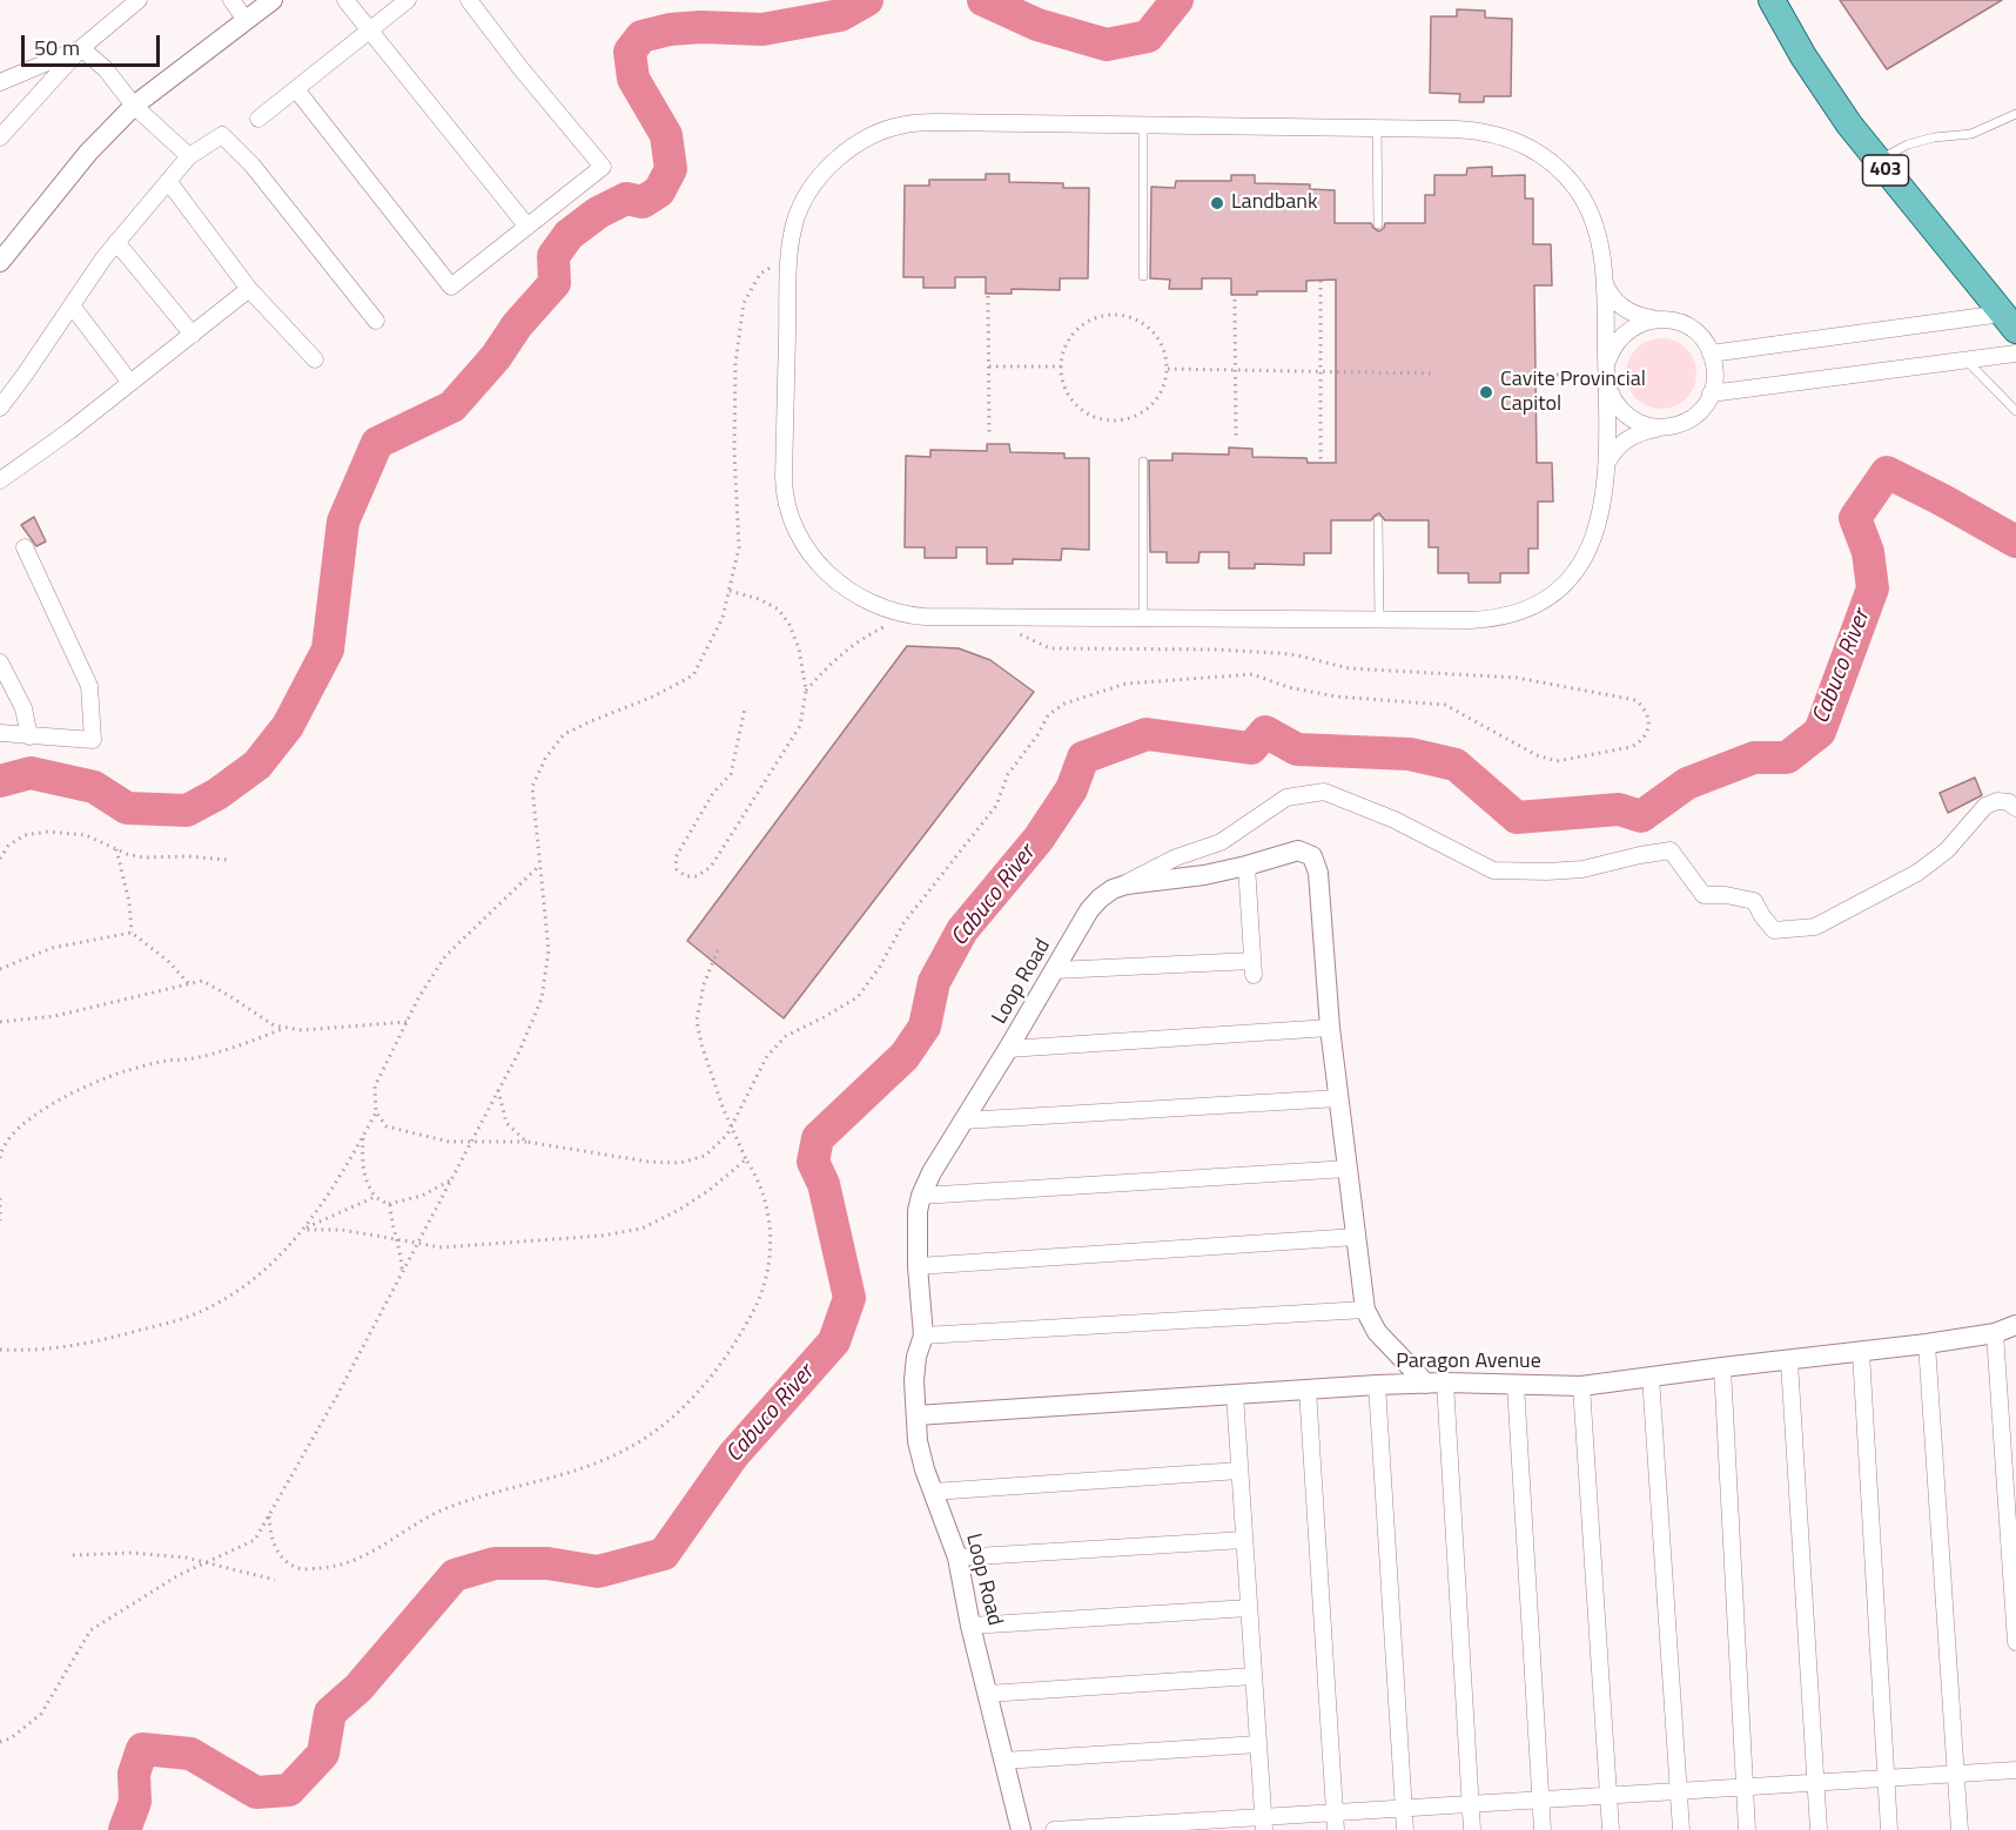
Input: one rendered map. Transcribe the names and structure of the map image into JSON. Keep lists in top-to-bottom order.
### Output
{
  "streets": {
    "main road": ["403"],
    "street": ["Loop Road", "Paragon Avenue"]
  },
  "crossings": [
    ["Loop Road", "Paragon Avenue"]
  ],
  "water": ["Cabuco River"],
  "places": ["Landbank", "Cavite Provincial Capitol"],
  "scale_bar": "50 m"
}
